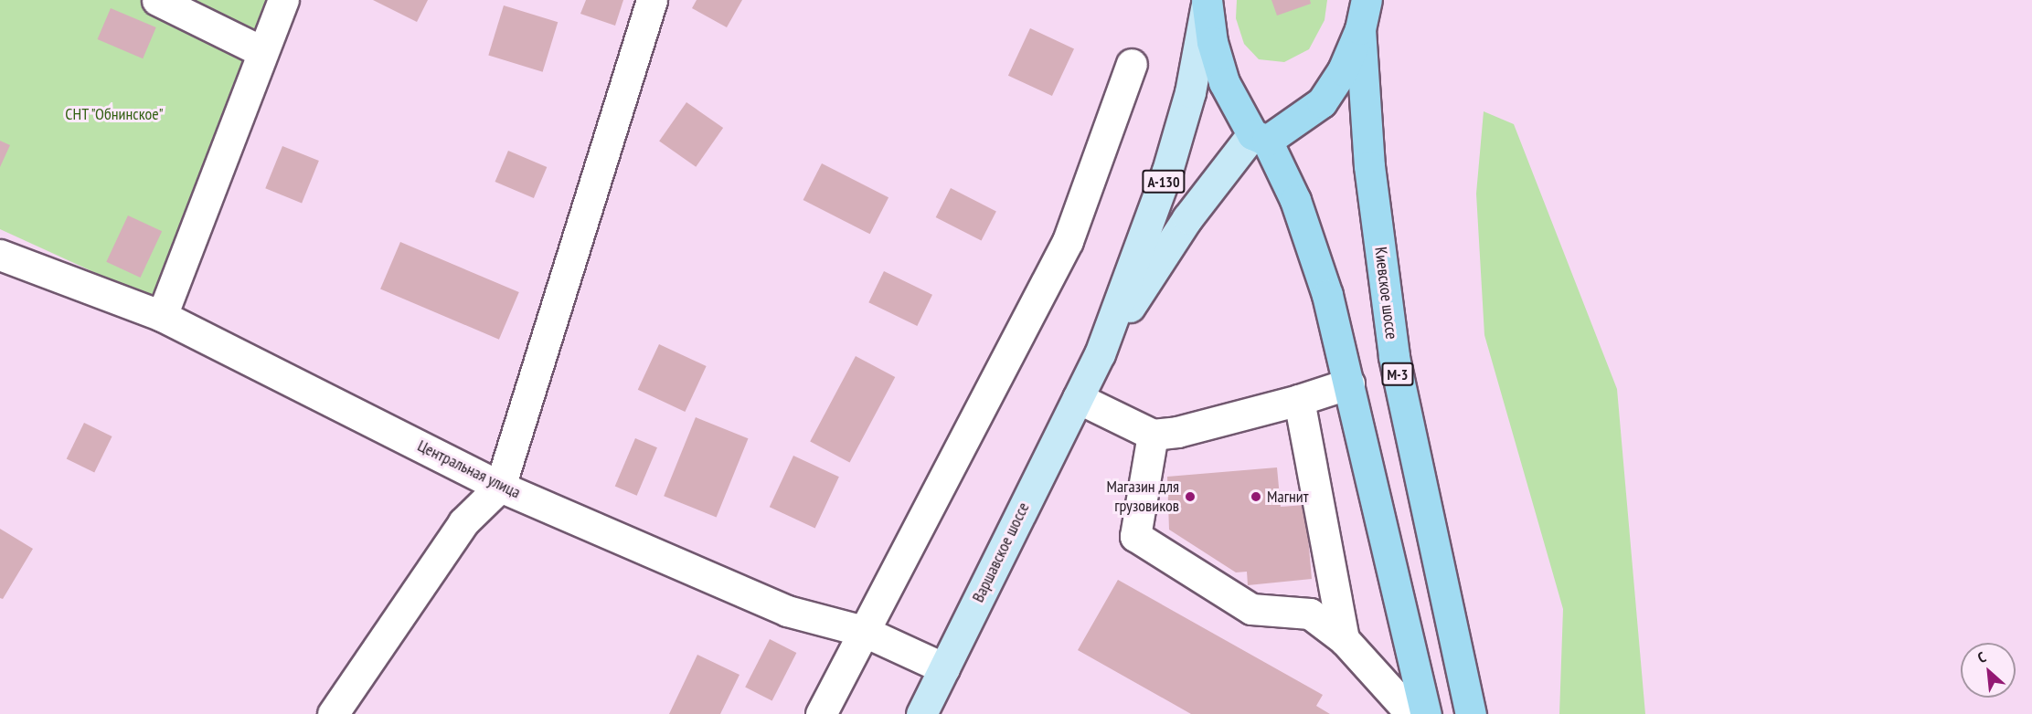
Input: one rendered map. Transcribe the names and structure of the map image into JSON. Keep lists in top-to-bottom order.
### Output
{
  "streets": {
    "highway": ["А-130", "Киевское шоссе", "М-3"],
    "main road": ["Варшавское шоссе"],
    "street": ["Центральная улица"]
  },
  "crossings": [
    ["А-130", "Киевское шоссе"],
    ["А-130", "Варшавское шоссе"],
    ["Центральная улица", "Варшавское шоссе"]
  ],
  "parks": ["СНТ \"Обнинское\""],
  "places": ["Магазин для грузовиков", "Магнит"],
  "north": "top left"
}
